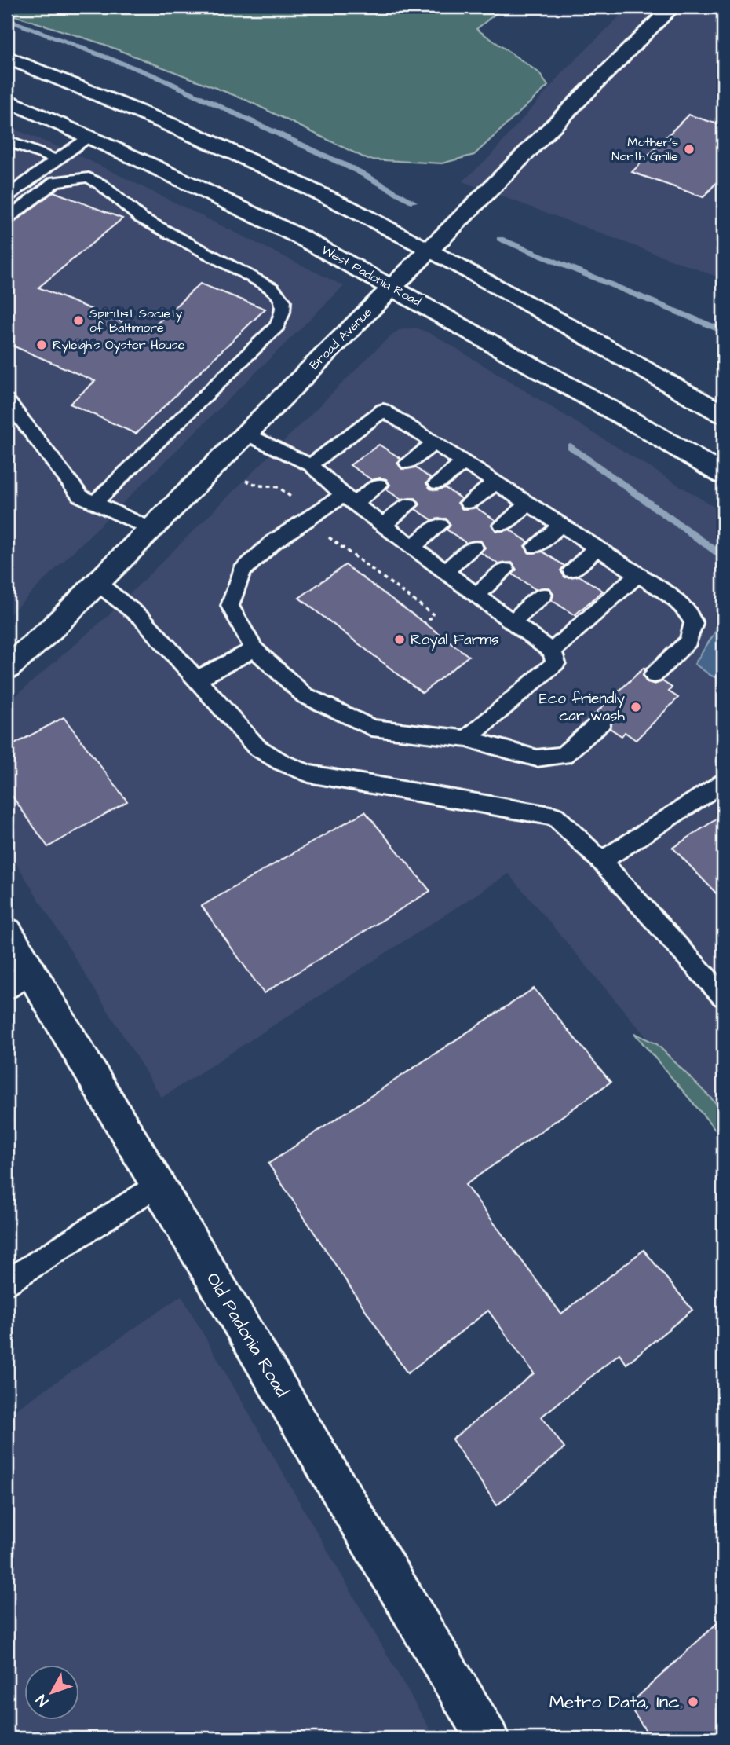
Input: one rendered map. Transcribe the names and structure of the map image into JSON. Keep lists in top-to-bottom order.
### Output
{
  "streets": {
    "main road": ["West Padonia Road", "Broad Avenue", "Old Padonia Road"]
  },
  "crossings": [
    ["West Padonia Road", "Broad Avenue"]
  ],
  "places": [
    "Mother's North Grille",
    "Spiritist Society of Baltimore",
    "Ryleigh's Oyster House",
    "Royal Farms",
    "Eco friendly car wash",
    "Metro Data, Inc."
  ],
  "north": "bottom left"
}
